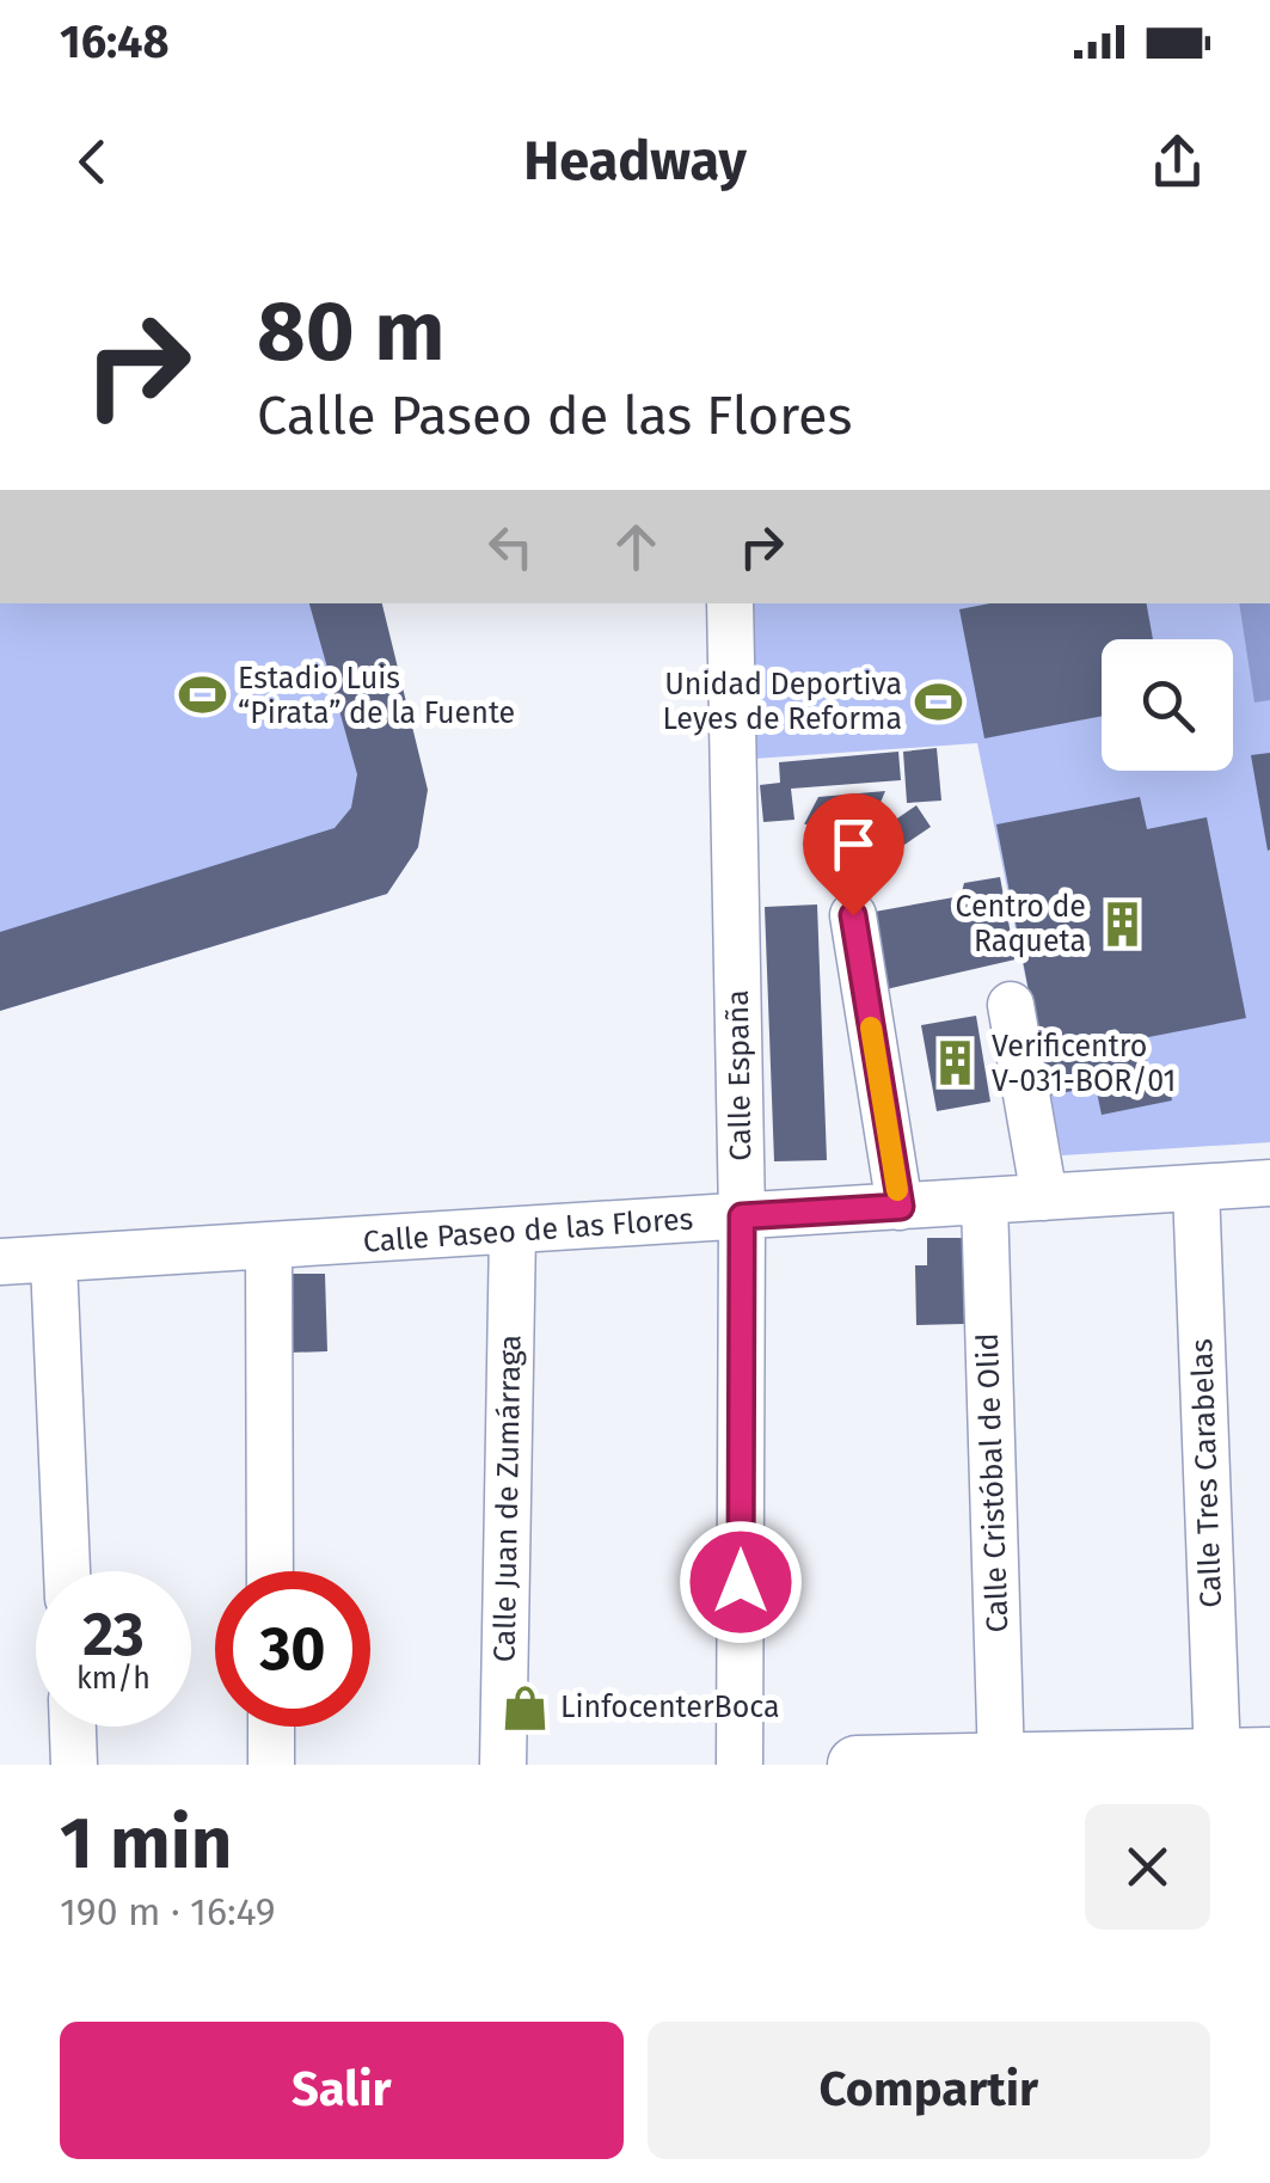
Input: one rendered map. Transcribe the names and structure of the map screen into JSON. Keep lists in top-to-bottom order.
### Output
{
  "streets": {
    "street": [
      "Calle España",
      "Calle Paseo de las Flores",
      "Calle Tres Carabelas",
      "Calle Cristóbal de Olid",
      "Calle Juan de Zumárraga"
    ]
  },
  "crossings": [
    ["Calle España", "Calle Paseo de las Flores"],
    ["Calle Paseo de las Flores", "Calle Tres Carabelas"],
    ["Calle Paseo de las Flores", "Calle Cristóbal de Olid"],
    ["Calle Paseo de las Flores", "Calle Juan de Zumárraga"]
  ],
  "places": {
    "sports": ["Estadio Luis “Pirata” de la Fuente", "Unidad Deportiva Leyes de Reforma"],
    "building": ["Centro de Raqueta", "Verificentro V-031-BOR/01"],
    "shop": ["LinfocenterBoca"]
  },
  "page": {
    "status": "16:48",
    "header": "Headway",
    "turn": ["80 m", "Calle Paseo de las Flores"],
    "speed": "23 km/h",
    "limit": "30",
    "heading": ["1 min", "190 m · 16:49"],
    "buttons": ["Salir", "Compartir"]
  }
}
